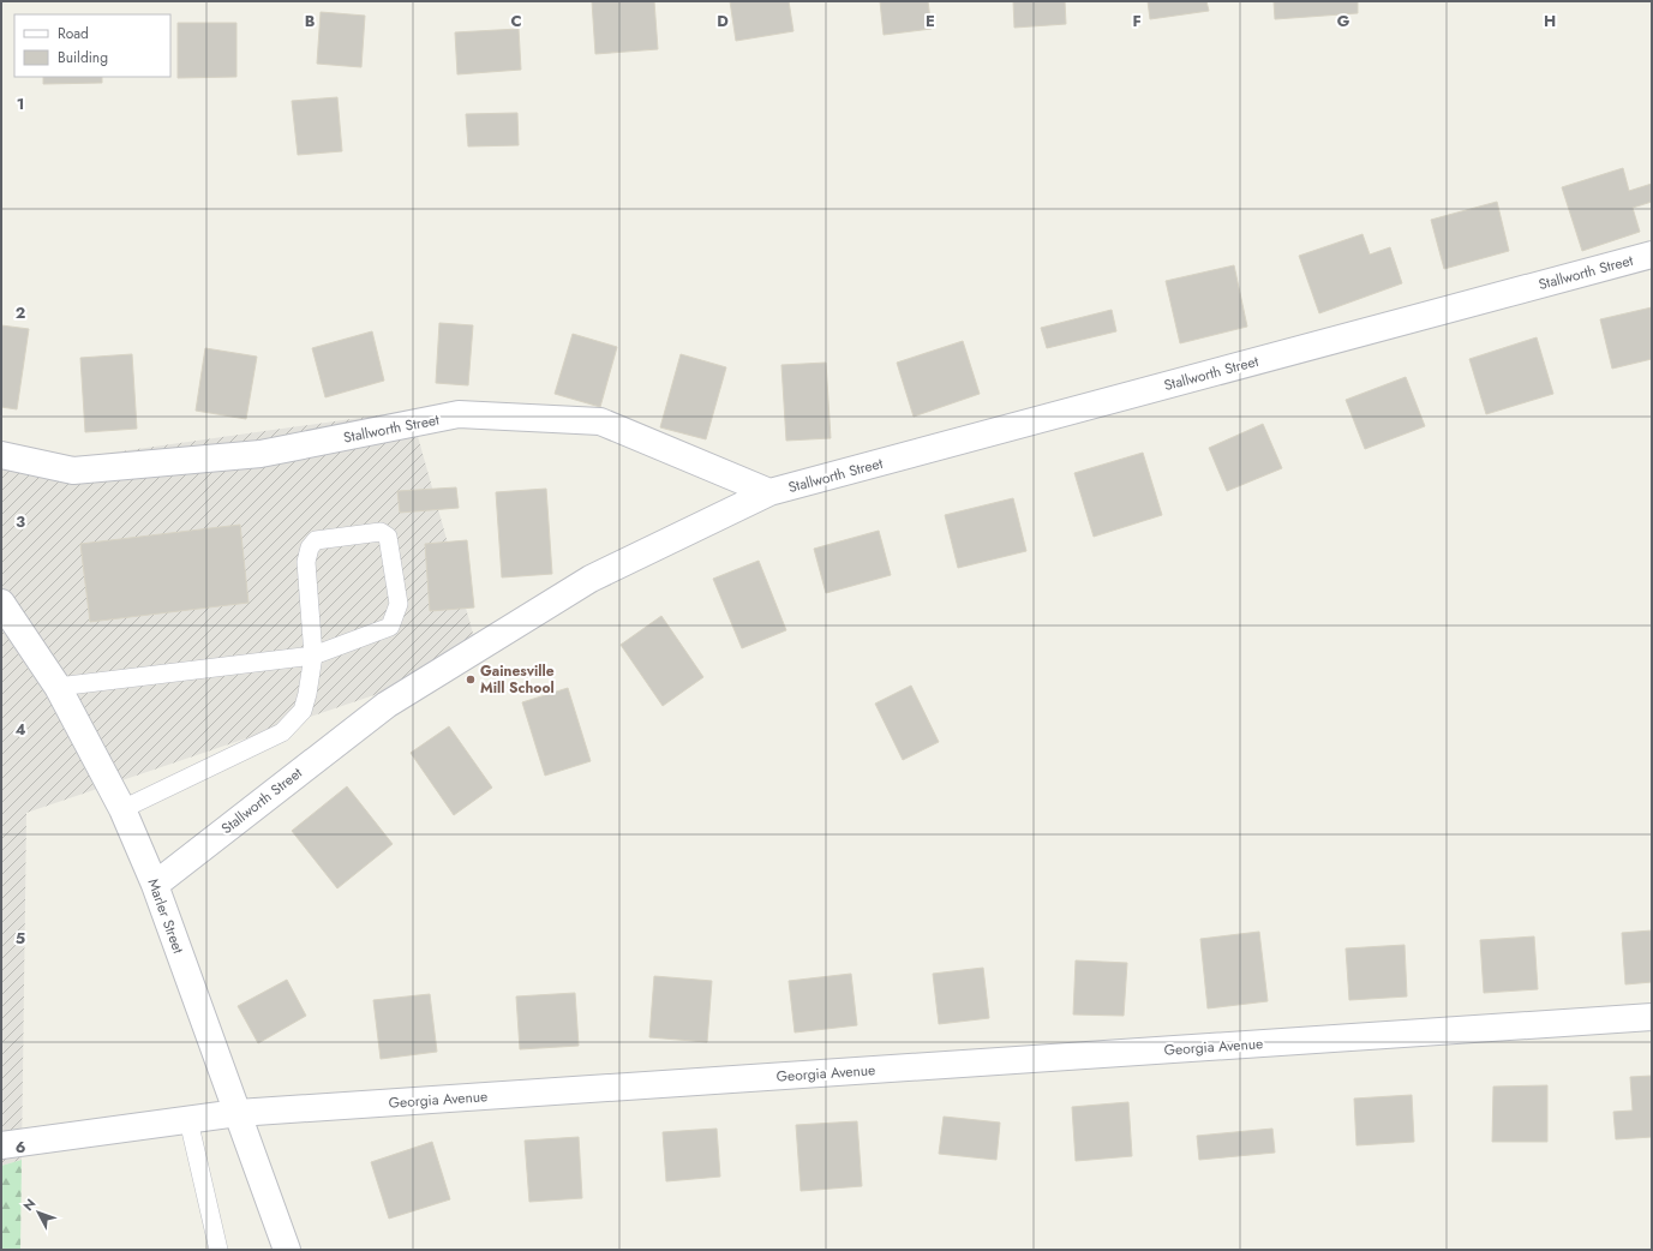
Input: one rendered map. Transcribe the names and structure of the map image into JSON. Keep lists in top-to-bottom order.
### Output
{
  "streets": {
    "street": ["Stallworth Street", "Marler Street", "Georgia Avenue"]
  },
  "crossings": [
    ["Stallworth Street", "Marler Street"],
    ["Marler Street", "Georgia Avenue"]
  ],
  "places": ["Gainesville Mill School"],
  "legend": ["Road", "Building"],
  "north": "top left",
  "grid": {
    "columns": [
      "B",
      "C",
      "D",
      "E",
      "F",
      "G",
      "H"
    ],
    "rows": [
      "1",
      "2",
      "3",
      "4",
      "5",
      "6"
    ]
  }
}
